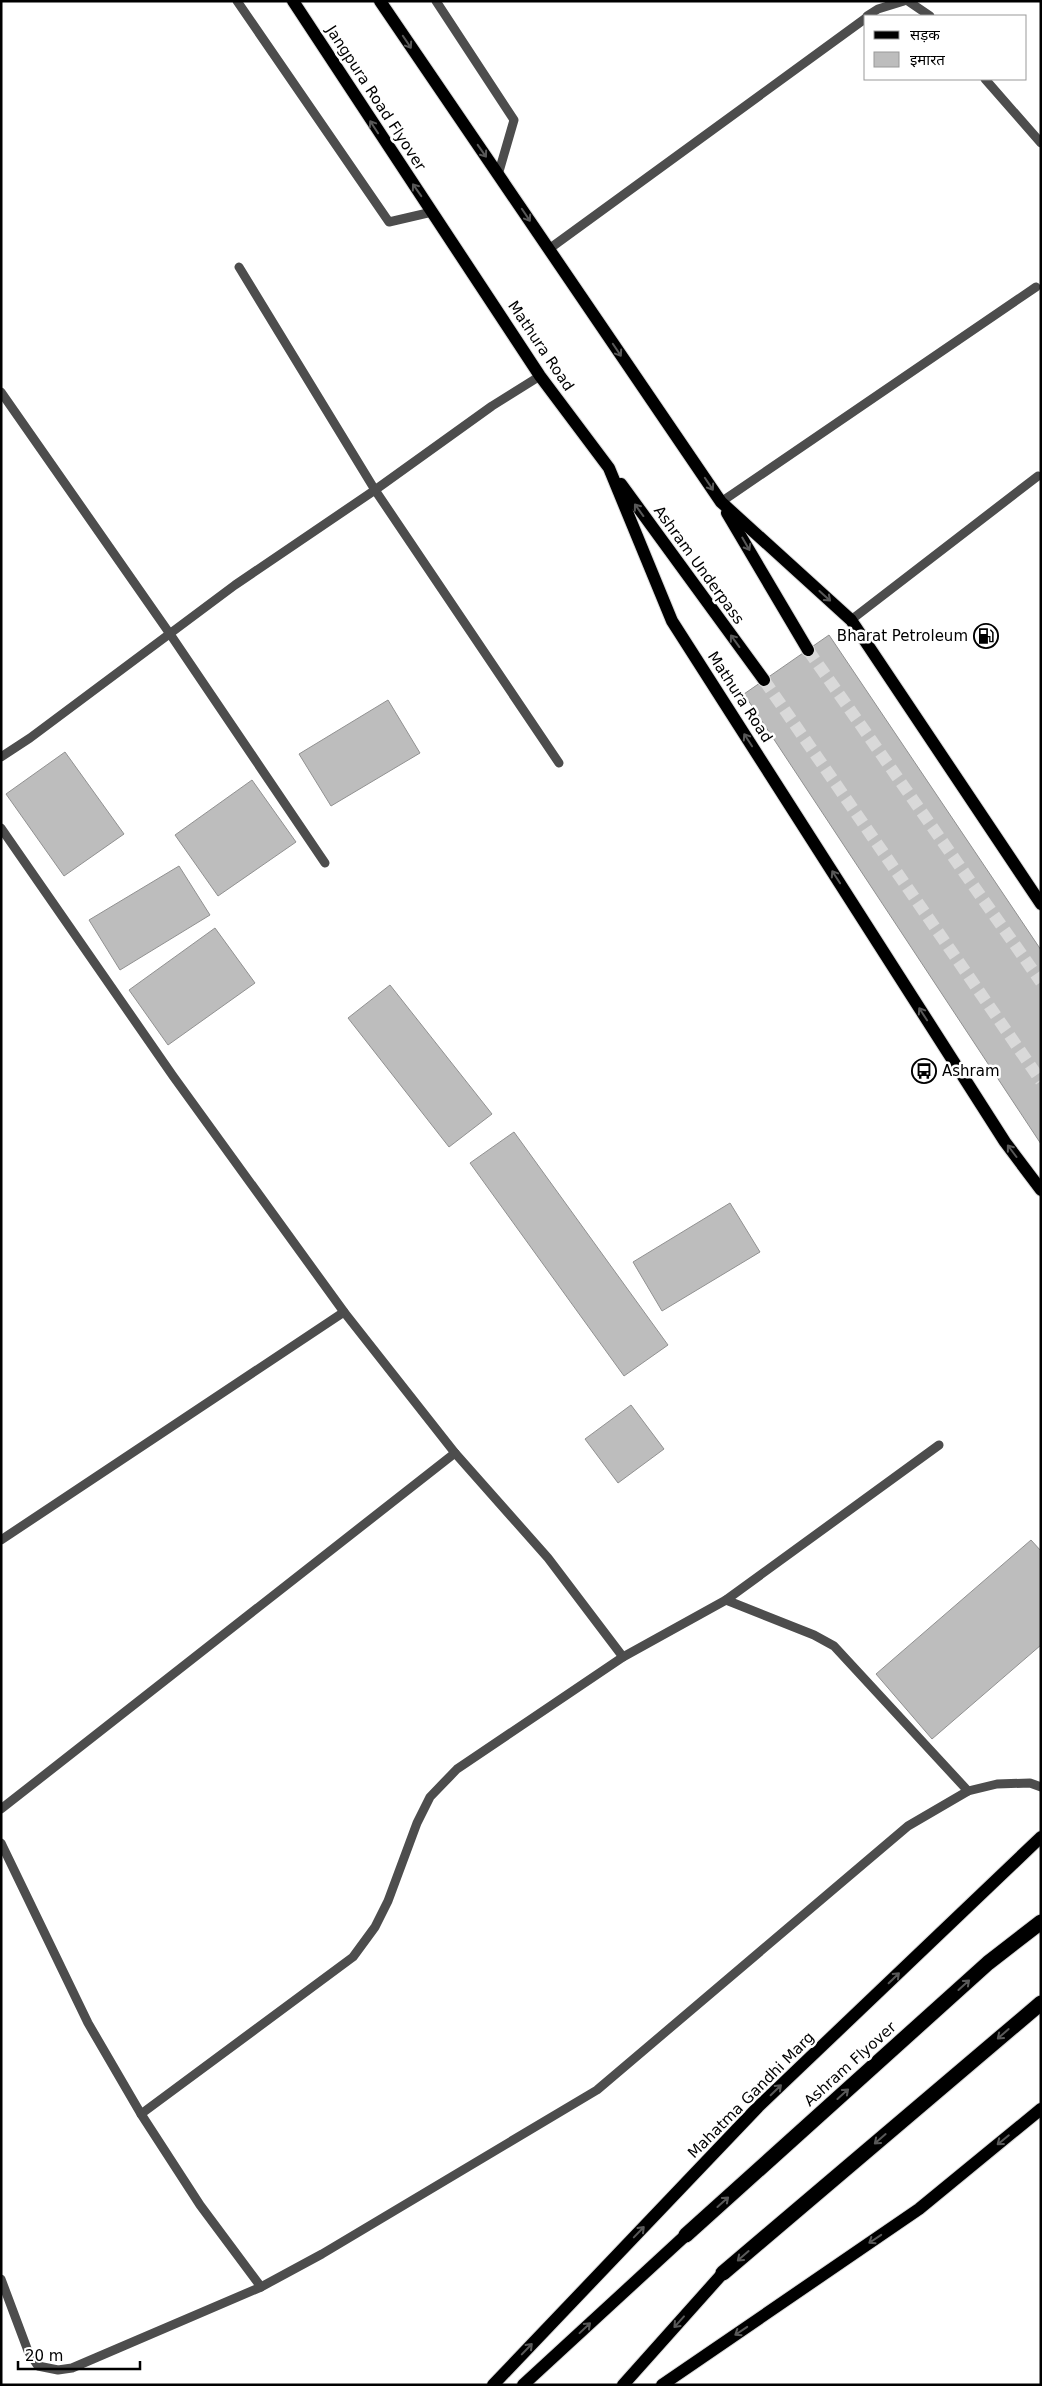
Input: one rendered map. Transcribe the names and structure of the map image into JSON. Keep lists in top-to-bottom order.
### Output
{
  "streets": {
    "highway": ["Ashram Flyover"],
    "main road": [
      "Jangpura Road Flyover",
      "Mathura Road",
      "Ashram Underpass",
      "Mahatma Gandhi Marg"
    ]
  },
  "crossings": [
    ["Jangpura Road Flyover", "Mathura Road"],
    ["Mathura Road", "Ashram Underpass"]
  ],
  "places": {
    "fuel station": ["Bharat Petroleum"],
    "bus stop": ["Ashram"]
  },
  "legend": ["सड़क", "इमारत"],
  "scale_bar": "20 m"
}
